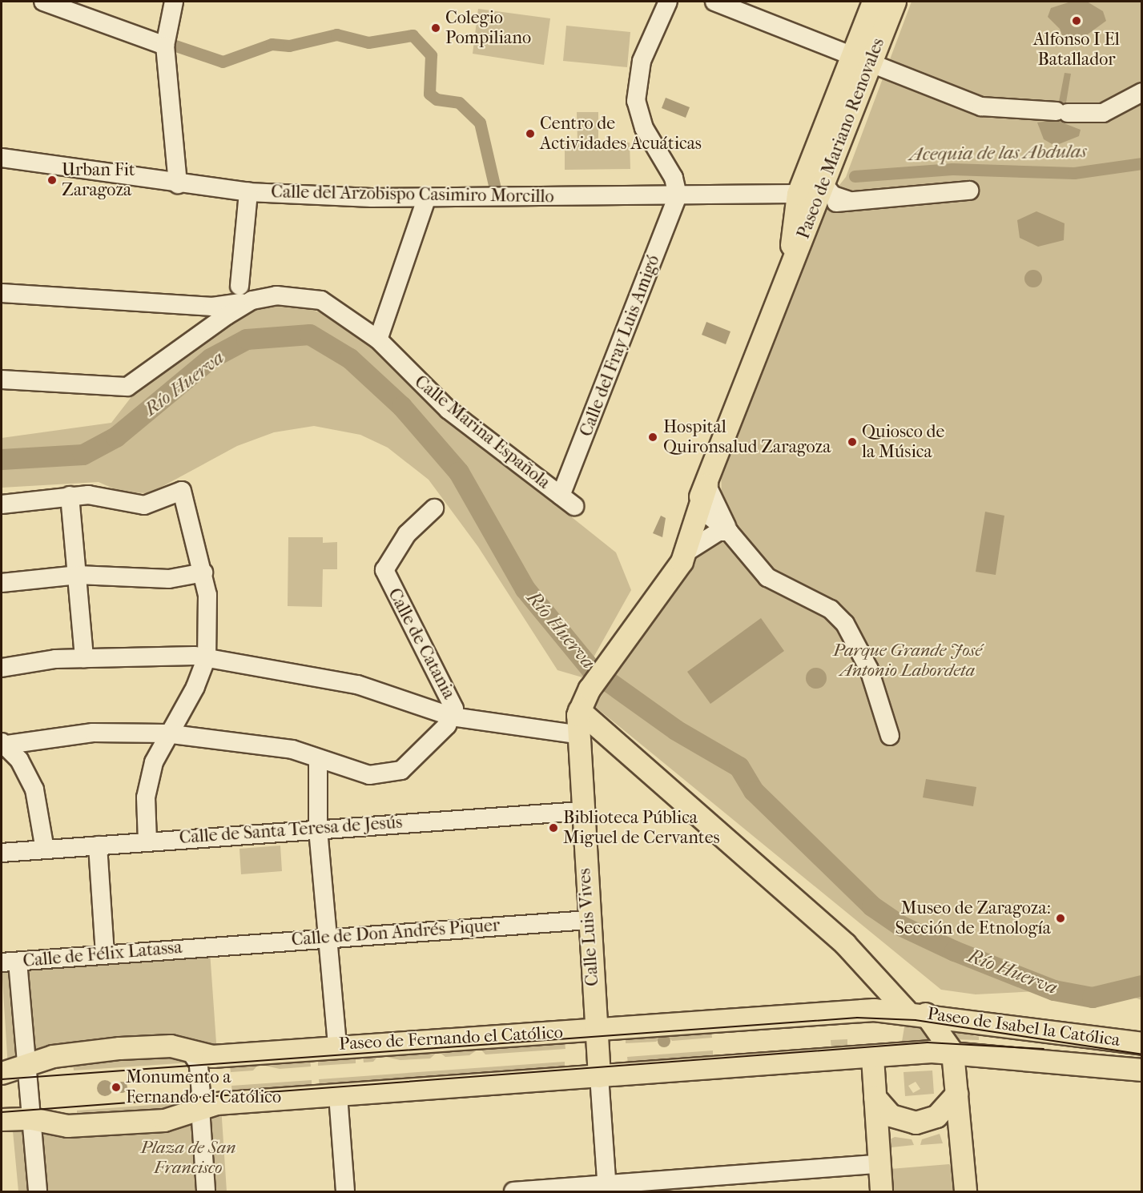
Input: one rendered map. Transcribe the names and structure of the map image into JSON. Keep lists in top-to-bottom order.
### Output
{
  "streets": {
    "main road": [
      "Paseo de Mariano Renovales",
      "Calle Luis Vives",
      "Paseo de Isabel la Católica",
      "Paseo de Fernando el Católico"
    ],
    "street": [
      "Calle del Arzobispo Casimiro Morcillo",
      "Calle del Fray Luis Amigó",
      "Calle Marina Española",
      "Calle de Catania",
      "Calle de Santa Teresa de Jesús",
      "Calle de Don Andrés Piquer",
      "Calle de Félix Latassa"
    ]
  },
  "crossings": [
    ["Paseo de Mariano Renovales", "Calle del Arzobispo Casimiro Morcillo"],
    ["Paseo de Mariano Renovales", "Calle Luis Vives"],
    ["Calle del Arzobispo Casimiro Morcillo", "Calle del Fray Luis Amigó"],
    ["Calle del Fray Luis Amigó", "Calle Marina Española"],
    ["Calle de Santa Teresa de Jesús", "Calle Luis Vives"],
    ["Calle Luis Vives", "Calle de Don Andrés Piquer"],
    ["Calle Luis Vives", "Paseo de Fernando el Católico"],
    ["Calle de Don Andrés Piquer", "Calle de Félix Latassa"],
    ["Paseo de Isabel la Católica", "Paseo de Fernando el Católico"]
  ],
  "water": ["Acequia de las Abdulas", "Río Huerva"],
  "parks": ["Parque Grande José Antonio Labordeta", "Plaza de San Francisco"],
  "places": [
    "Alfonso I El Batallador",
    "Colegio Pompiliano",
    "Centro de Actividades Acuáticas",
    "Urban Fit Zaragoza",
    "Hospital Quironsalud Zaragoza",
    "Quiosco de la Música",
    "Biblioteca Pública Miguel de Cervantes",
    "Museo de Zaragoza: Sección de Etnología",
    "Monumento a Fernando el Católico"
  ]
}
